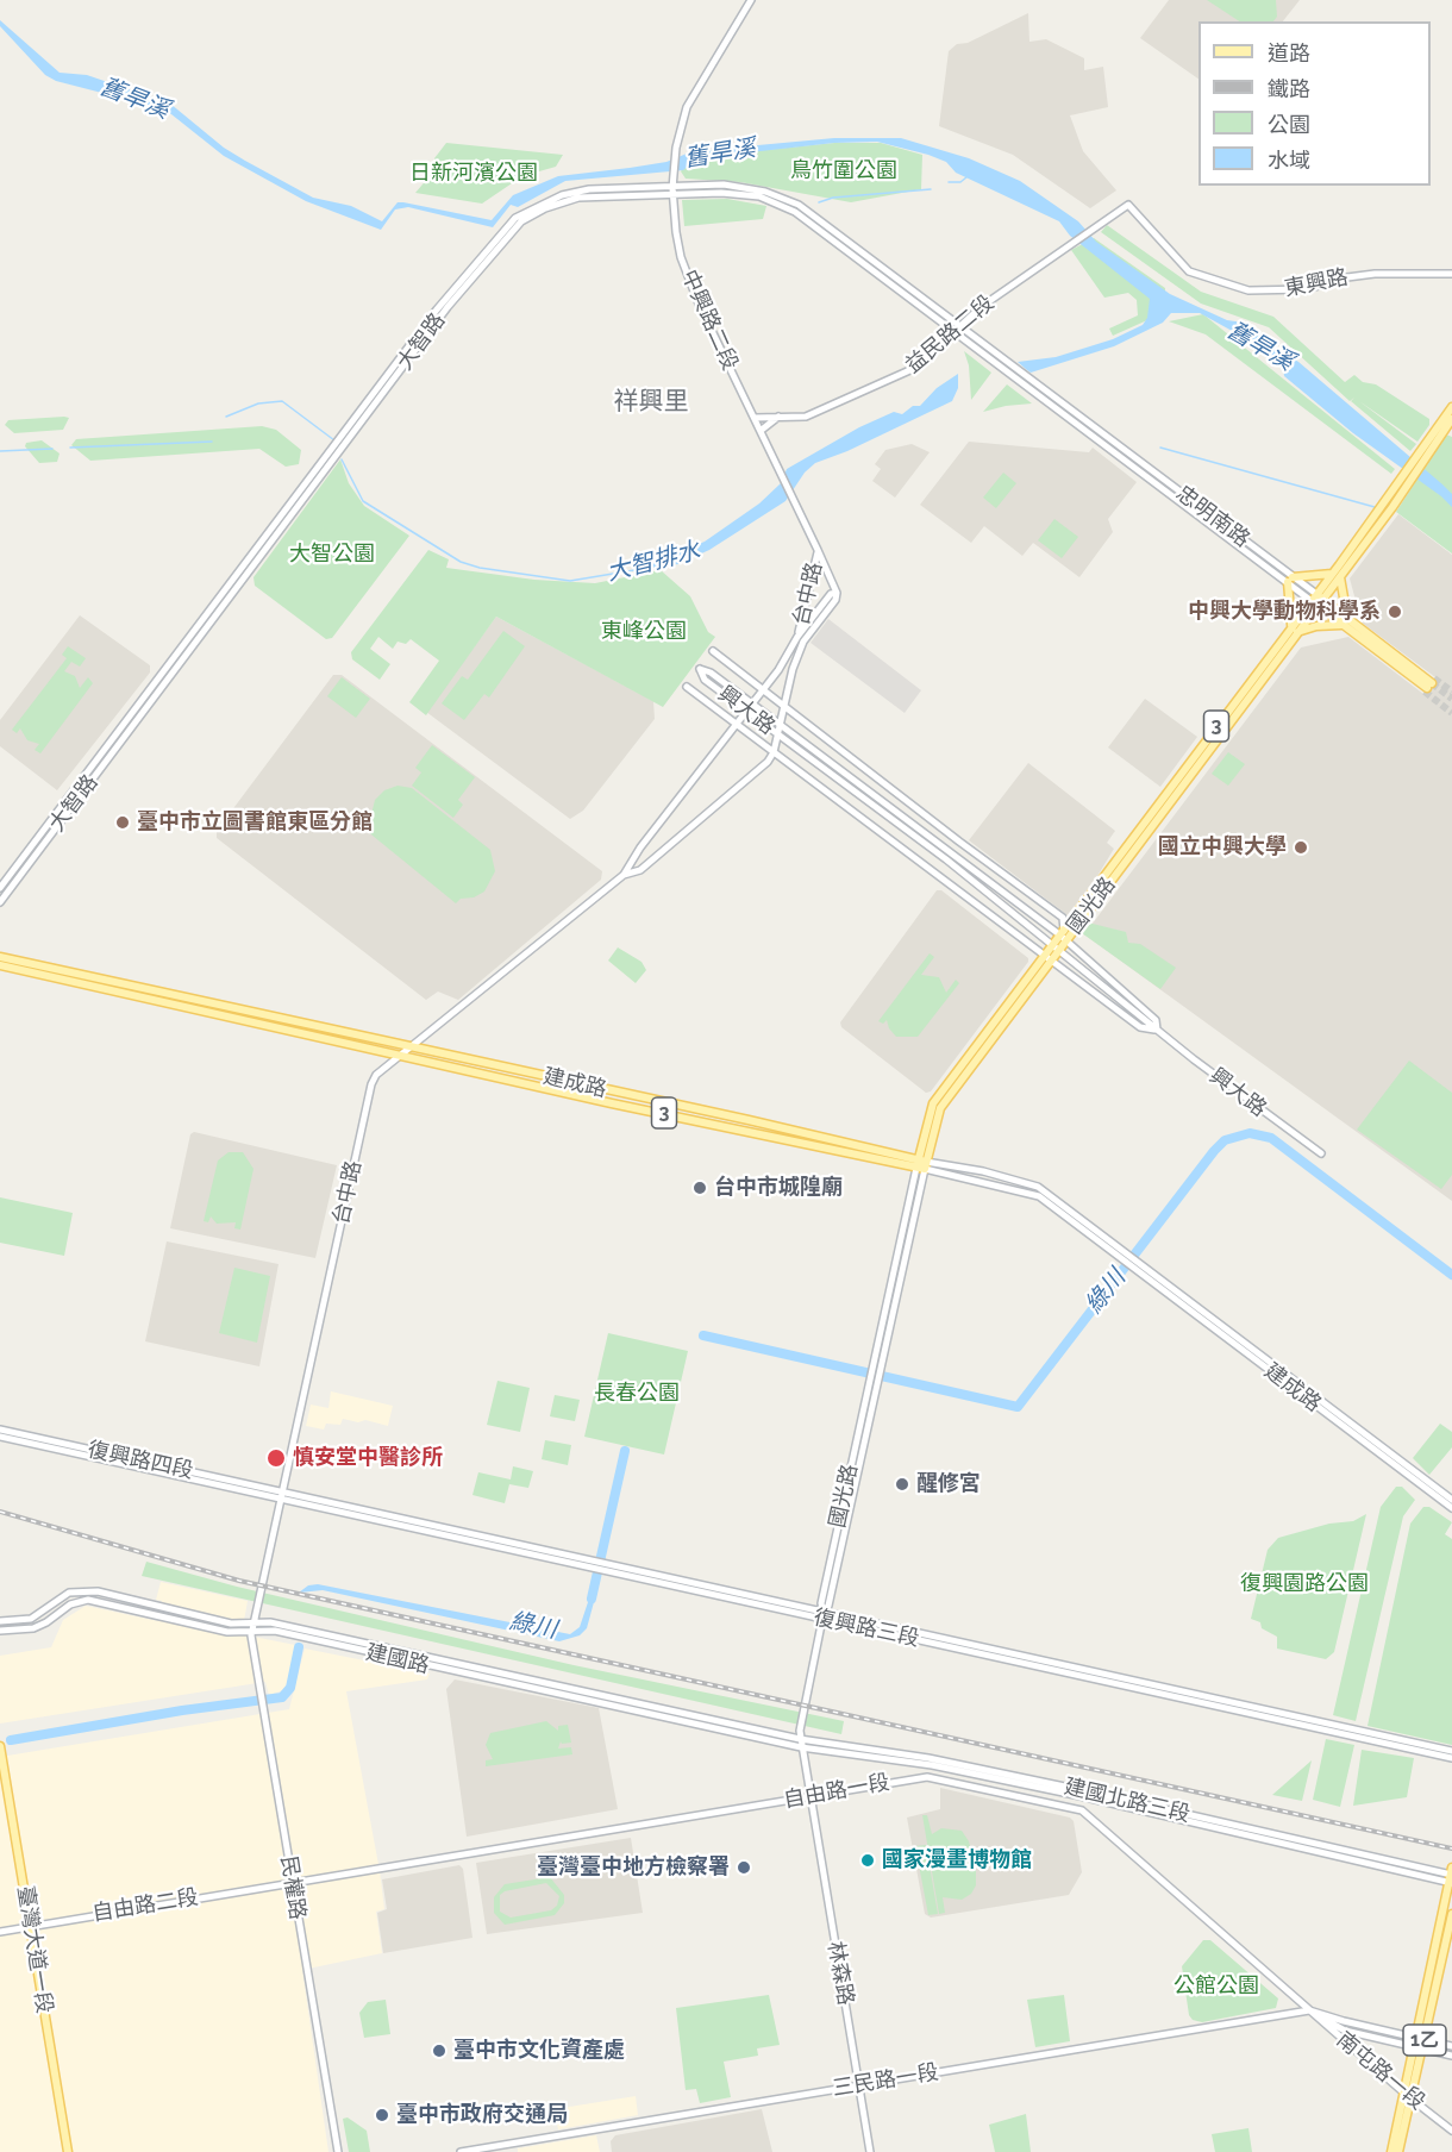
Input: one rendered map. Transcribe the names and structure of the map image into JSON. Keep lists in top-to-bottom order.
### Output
{
  "streets": {
    "main road": [
      "忠明南路",
      "3",
      "國光路",
      "建成路",
      "臺灣大道一段",
      "1乙"
    ],
    "street": [
      "東興路",
      "中興路二段",
      "益民路二段",
      "大智路",
      "台中路",
      "興大路",
      "復興路四段",
      "復興路三段",
      "建國路",
      "自由路一段",
      "建國北路三段",
      "民權路",
      "自由路二段",
      "林森路",
      "南屯路一段",
      "三民路一段"
    ]
  },
  "crossings": [
    ["東興路", "益民路二段"],
    ["中興路二段", "益民路二段"],
    ["中興路二段", "大智路"],
    ["中興路二段", "台中路"],
    ["益民路二段", "大智路"],
    ["大智路", "忠明南路"],
    ["忠明南路", "國光路"],
    ["台中路", "興大路"],
    ["台中路", "建成路"],
    ["台中路", "復興路四段"],
    ["台中路", "復興路三段"],
    ["台中路", "建國路"],
    ["台中路", "民權路"],
    ["興大路", "國光路"],
    ["3", "國光路"],
    ["國光路", "建成路"],
    ["國光路", "復興路三段"],
    ["國光路", "建國路"],
    ["國光路", "自由路一段"],
    ["國光路", "建國北路三段"],
    ["國光路", "林森路"],
    ["復興路四段", "復興路三段"],
    ["建國路", "建國北路三段"],
    ["建國路", "民權路"],
    ["自由路一段", "民權路"],
    ["自由路一段", "自由路二段"],
    ["自由路一段", "林森路"],
    ["自由路一段", "南屯路一段"],
    ["自由路一段", "三民路一段"],
    ["建國北路三段", "1乙"],
    ["民權路", "自由路二段"],
    ["自由路二段", "臺灣大道一段"],
    ["林森路", "三民路一段"],
    ["1乙", "南屯路一段"],
    ["南屯路一段", "三民路一段"]
  ],
  "districts": ["祥興里"],
  "water": ["舊旱溪", "大智排水", "綠川"],
  "parks": [
    "鳥竹圍公園",
    "日新河濱公園",
    "大智公園",
    "東峰公園",
    "長春公園",
    "復興園路公園",
    "公館公園"
  ],
  "places": [
    "中興大學動物科學系",
    "臺中市立圖書館東區分館",
    "國立中興大學",
    "台中市城隍廟",
    "慎安堂中醫診所",
    "醒修宮",
    "國家漫畫博物館",
    "臺灣臺中地方檢察署",
    "臺中市文化資產處",
    "臺中市政府交通局"
  ],
  "legend": [
    "道路",
    "鐵路",
    "公園",
    "水域"
  ]
}
